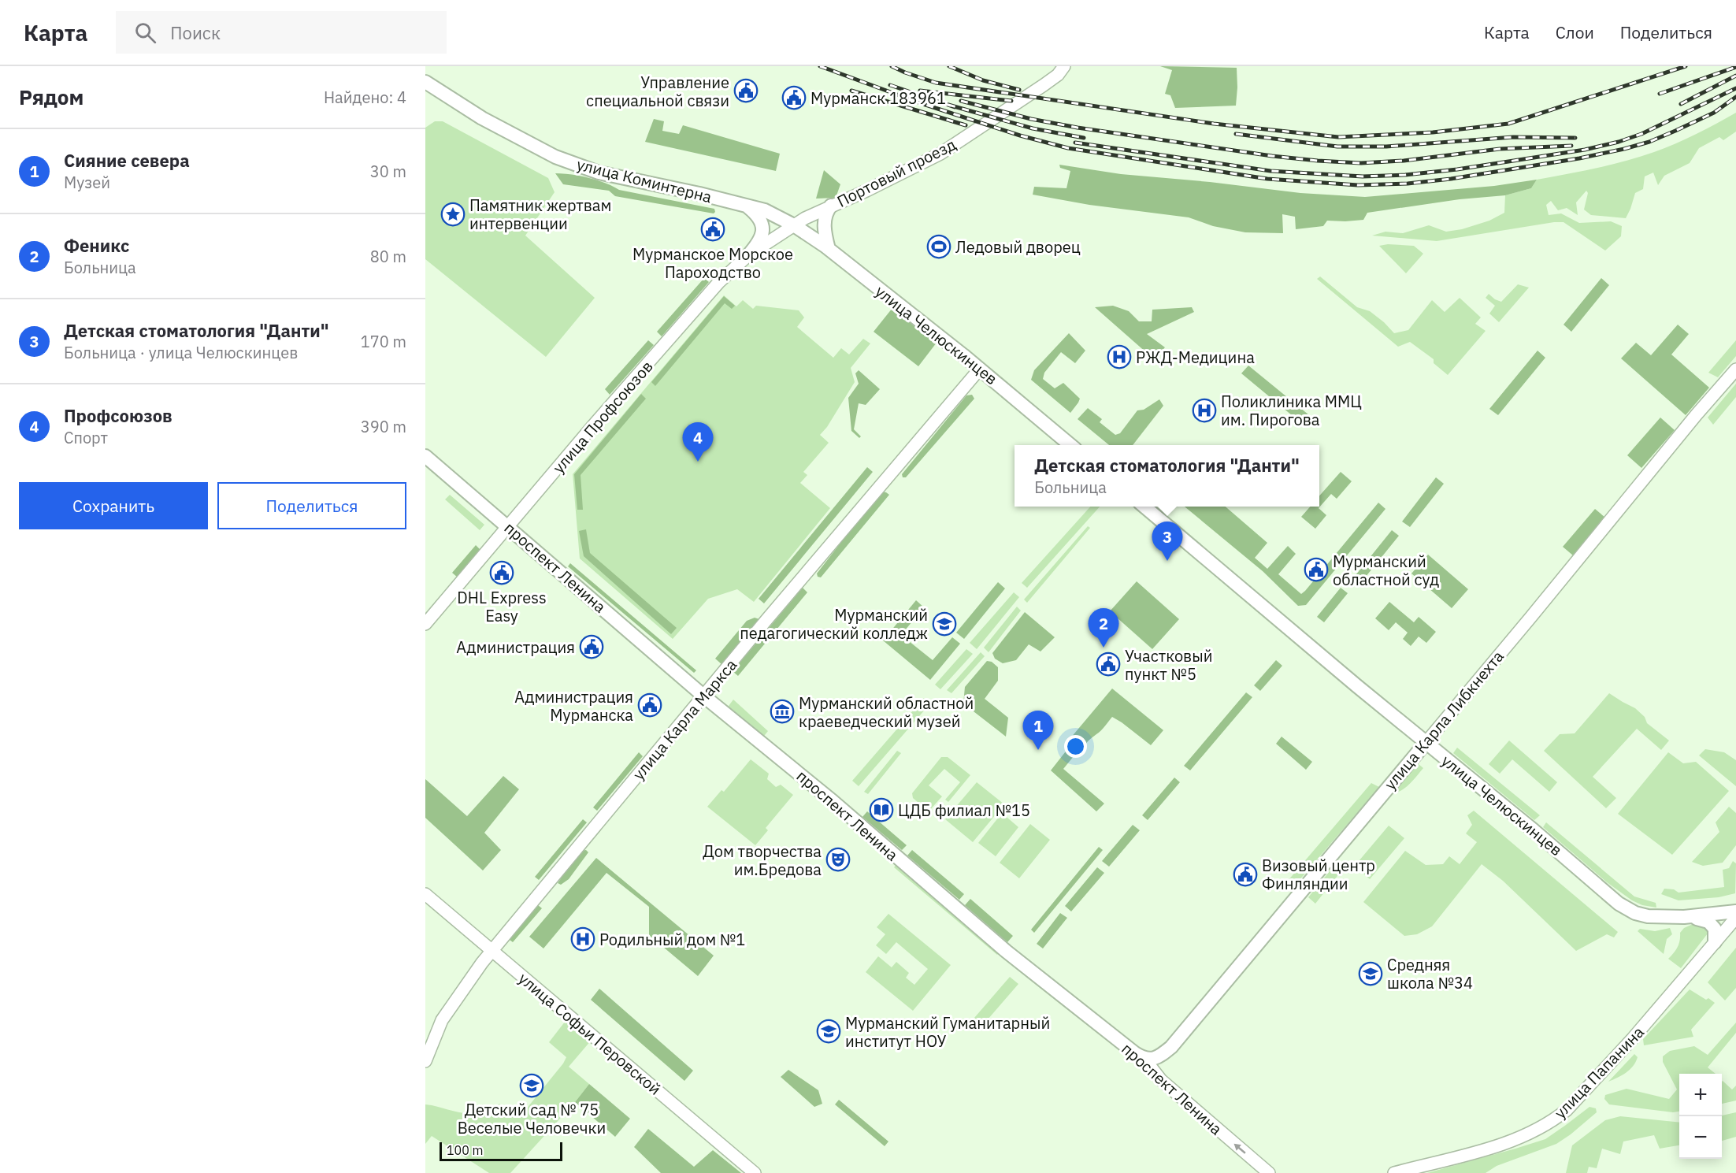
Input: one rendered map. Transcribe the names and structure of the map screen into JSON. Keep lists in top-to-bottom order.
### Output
{
  "streets": {
    "main road": [
      "улица Коминтерна",
      "улица Челюскинцев",
      "проспект Ленина",
      "улица Карла Либкнехта"
    ],
    "street": [
      "Портовый проезд",
      "улица Профсоюзов",
      "улица Карла Маркса",
      "улица Софьи Перовской",
      "улица Папанина"
    ]
  },
  "crossings": [
    ["Портовый проезд", "улица Коминтерна"],
    ["Портовый проезд", "улица Челюскинцев"],
    ["Портовый проезд", "улица Профсоюзов"],
    ["улица Коминтерна", "улица Челюскинцев"],
    ["улица Коминтерна", "улица Профсоюзов"],
    ["улица Челюскинцев", "улица Профсоюзов"],
    ["улица Челюскинцев", "улица Карла Маркса"],
    ["улица Челюскинцев", "улица Карла Либкнехта"],
    ["улица Профсоюзов", "проспект Ленина"],
    ["проспект Ленина", "улица Карла Маркса"],
    ["проспект Ленина", "улица Карла Либкнехта"],
    ["улица Карла Маркса", "улица Софьи Перовской"]
  ],
  "places": {
    "public building": [
      "Управление специальной связи",
      "Мурманск 183961",
      "Мурманское Морское Пароходство",
      "Мурманский областной суд",
      "DHL Express Easy",
      "Администрация",
      "Участковый пункт №5",
      "Администрация Мурманска",
      "Визовый центр Финляндии"
    ],
    "place": ["Памятник жертвам интервенции"],
    "sports": ["Ледовый дворец"],
    "hospital": ["РЖД-Медицина", "Поликлиника ММЦ им. Пирогова", "Родильный дом №1"],
    "school or university": [
      "Мурманский педагогический колледж",
      "Средняя школа №34",
      "Мурманский Гуманитарный институт НОУ",
      "Детский сад № 75 Веселые Человечки"
    ],
    "museum": ["Мурманский областной краеведческий музей"],
    "library": ["ЦДБ филиал №15"],
    "theatre": ["Дом творчества им.Бредова"]
  },
  "scale_bar": "100 m",
  "page": {
    "header": "Карта",
    "search": "Поиск",
    "nav": ["Карта", "Слои", "Поделиться"],
    "heading": ["Рядом", "Найдено: 4"],
    "list": [
      {
        "mark": "1",
        "name": "Сияние севера",
        "note": "Музей",
        "value": "30 m"
      },
      {
        "mark": "2",
        "name": "Феникс",
        "note": "Больница",
        "value": "80 m"
      },
      {
        "mark": "3",
        "name": "Детская стоматология \"Данти\"",
        "note": "Больница · улица Челюскинцев",
        "value": "170 m"
      },
      {
        "mark": "4",
        "name": "Профсоюзов",
        "note": "Спорт",
        "value": "390 m"
      }
    ],
    "pins": [
      "4",
      "3",
      "2",
      "1"
    ],
    "popup": ["Детская стоматология \"Данти\"", "Больница"],
    "buttons": ["Сохранить", "Поделиться"],
    "map_buttons": ["+", "−"],
    "scale": "100 m"
  }
}
